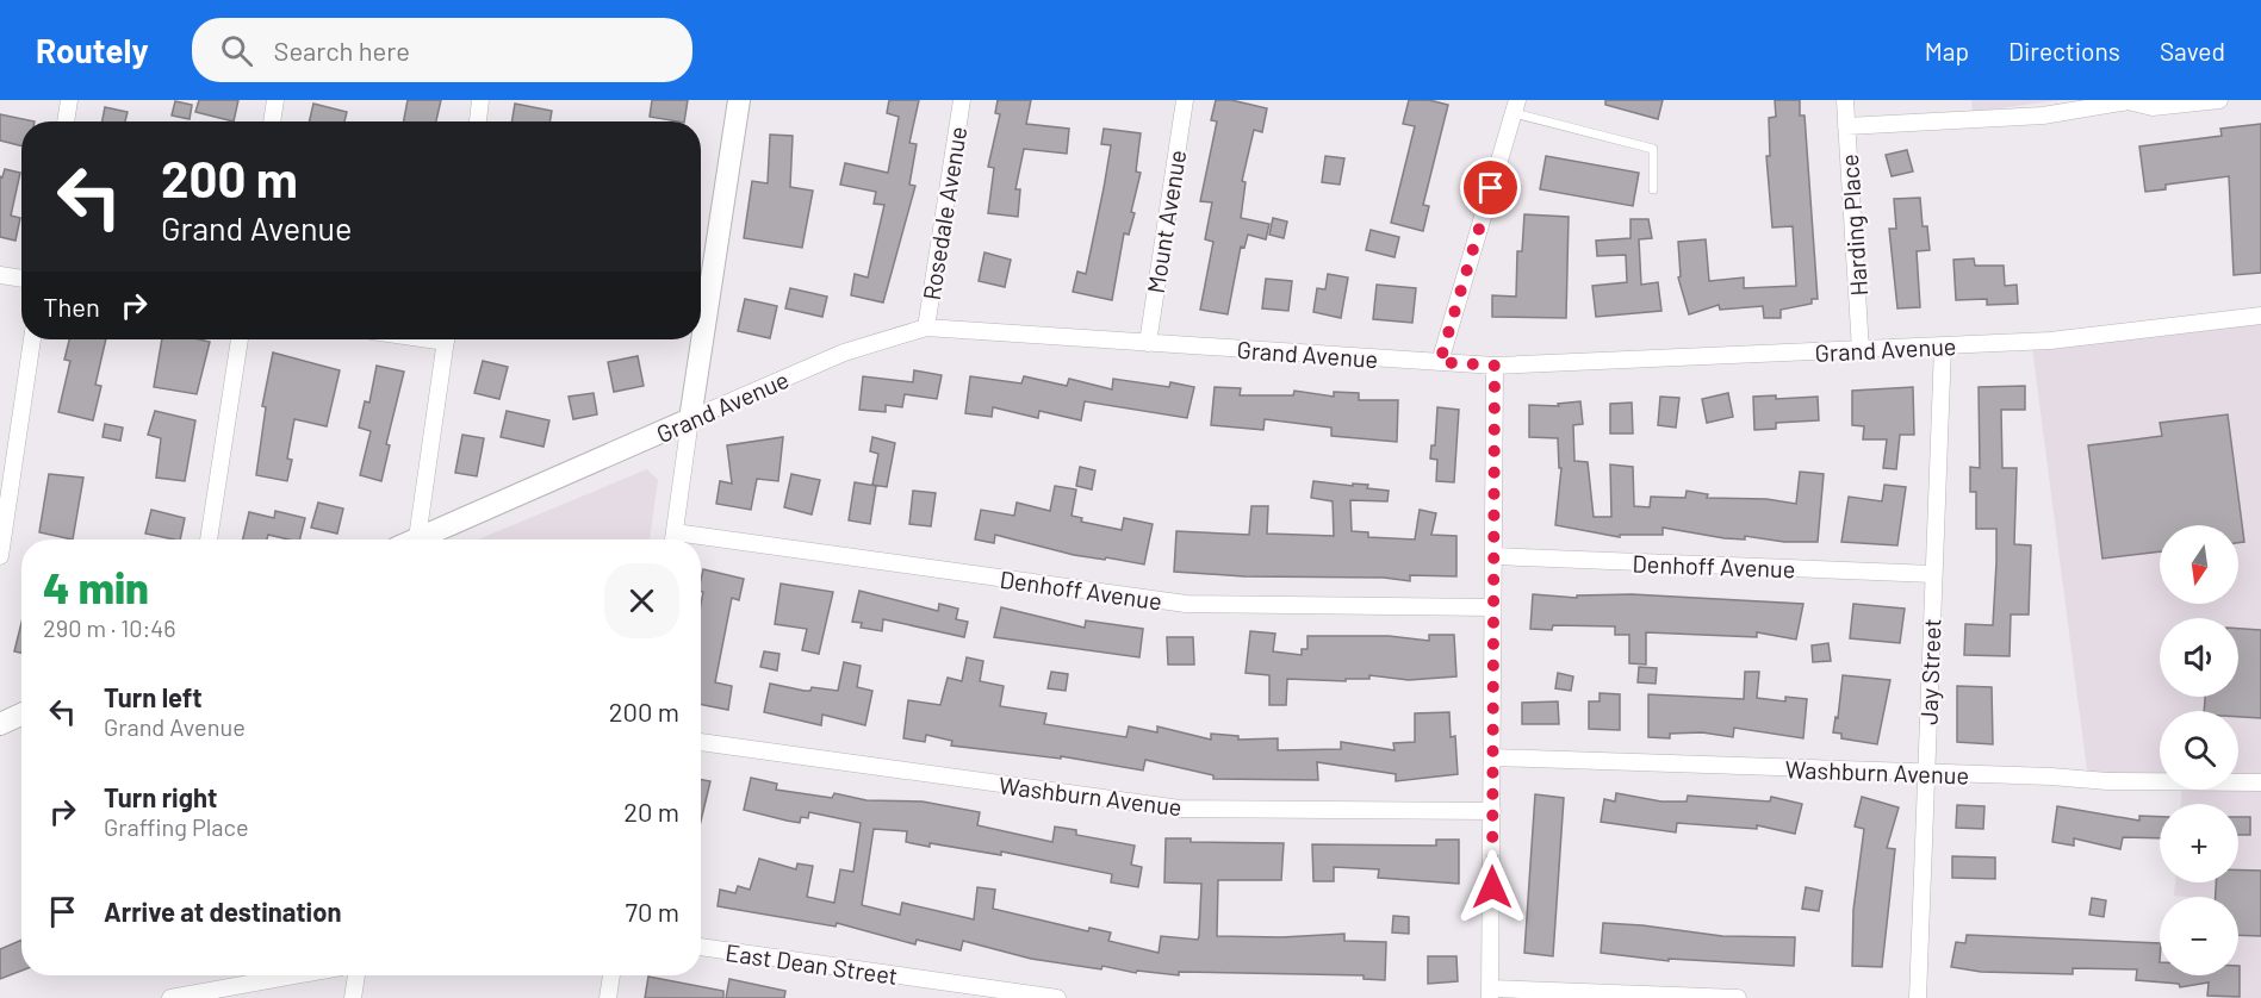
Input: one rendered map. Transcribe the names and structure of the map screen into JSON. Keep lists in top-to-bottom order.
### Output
{
  "streets": {
    "street": [
      "Rosedale Avenue",
      "Mount Avenue",
      "Harding Place",
      "Grand Avenue",
      "Denhoff Avenue",
      "Jay Street",
      "Washburn Avenue",
      "East Dean Street"
    ]
  },
  "crossings": [
    ["Rosedale Avenue", "Grand Avenue"],
    ["Mount Avenue", "Grand Avenue"],
    ["Harding Place", "Grand Avenue"],
    ["Grand Avenue", "Jay Street"],
    ["Denhoff Avenue", "Jay Street"],
    ["Jay Street", "Washburn Avenue"]
  ],
  "north": "bottom",
  "page": {
    "header": "Routely",
    "search": "Search here",
    "nav": ["Map", "Directions", "Saved"],
    "turn": ["200 m", "Grand Avenue"],
    "then": "Then",
    "map_buttons": ["+", "−"],
    "heading": ["4 min", "290 m · 10:46"],
    "list": [
      {
        "name": "Turn left",
        "note": "Grand Avenue",
        "value": "200 m"
      },
      {
        "name": "Turn right",
        "note": "Graffing Place",
        "value": "20 m"
      },
      {
        "name": "Arrive at destination",
        "value": "70 m"
      }
    ]
  }
}
